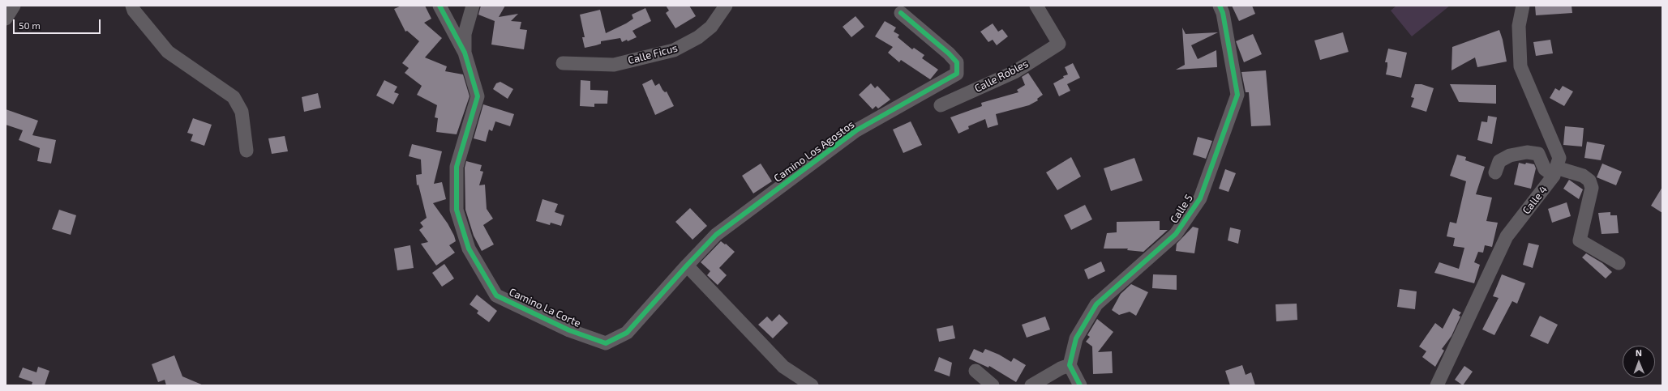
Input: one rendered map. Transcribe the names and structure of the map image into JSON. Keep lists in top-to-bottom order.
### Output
{
  "streets": {
    "street": [
      "Calle Ficus",
      "Calle Robles",
      "Camino Los Agostos",
      "Calle 4",
      "Calle 5",
      "Camino La Corte"
    ]
  },
  "crossings": [
    ["Camino Los Agostos", "Camino La Corte"]
  ],
  "scale_bar": "50 m",
  "north": "top"
}
